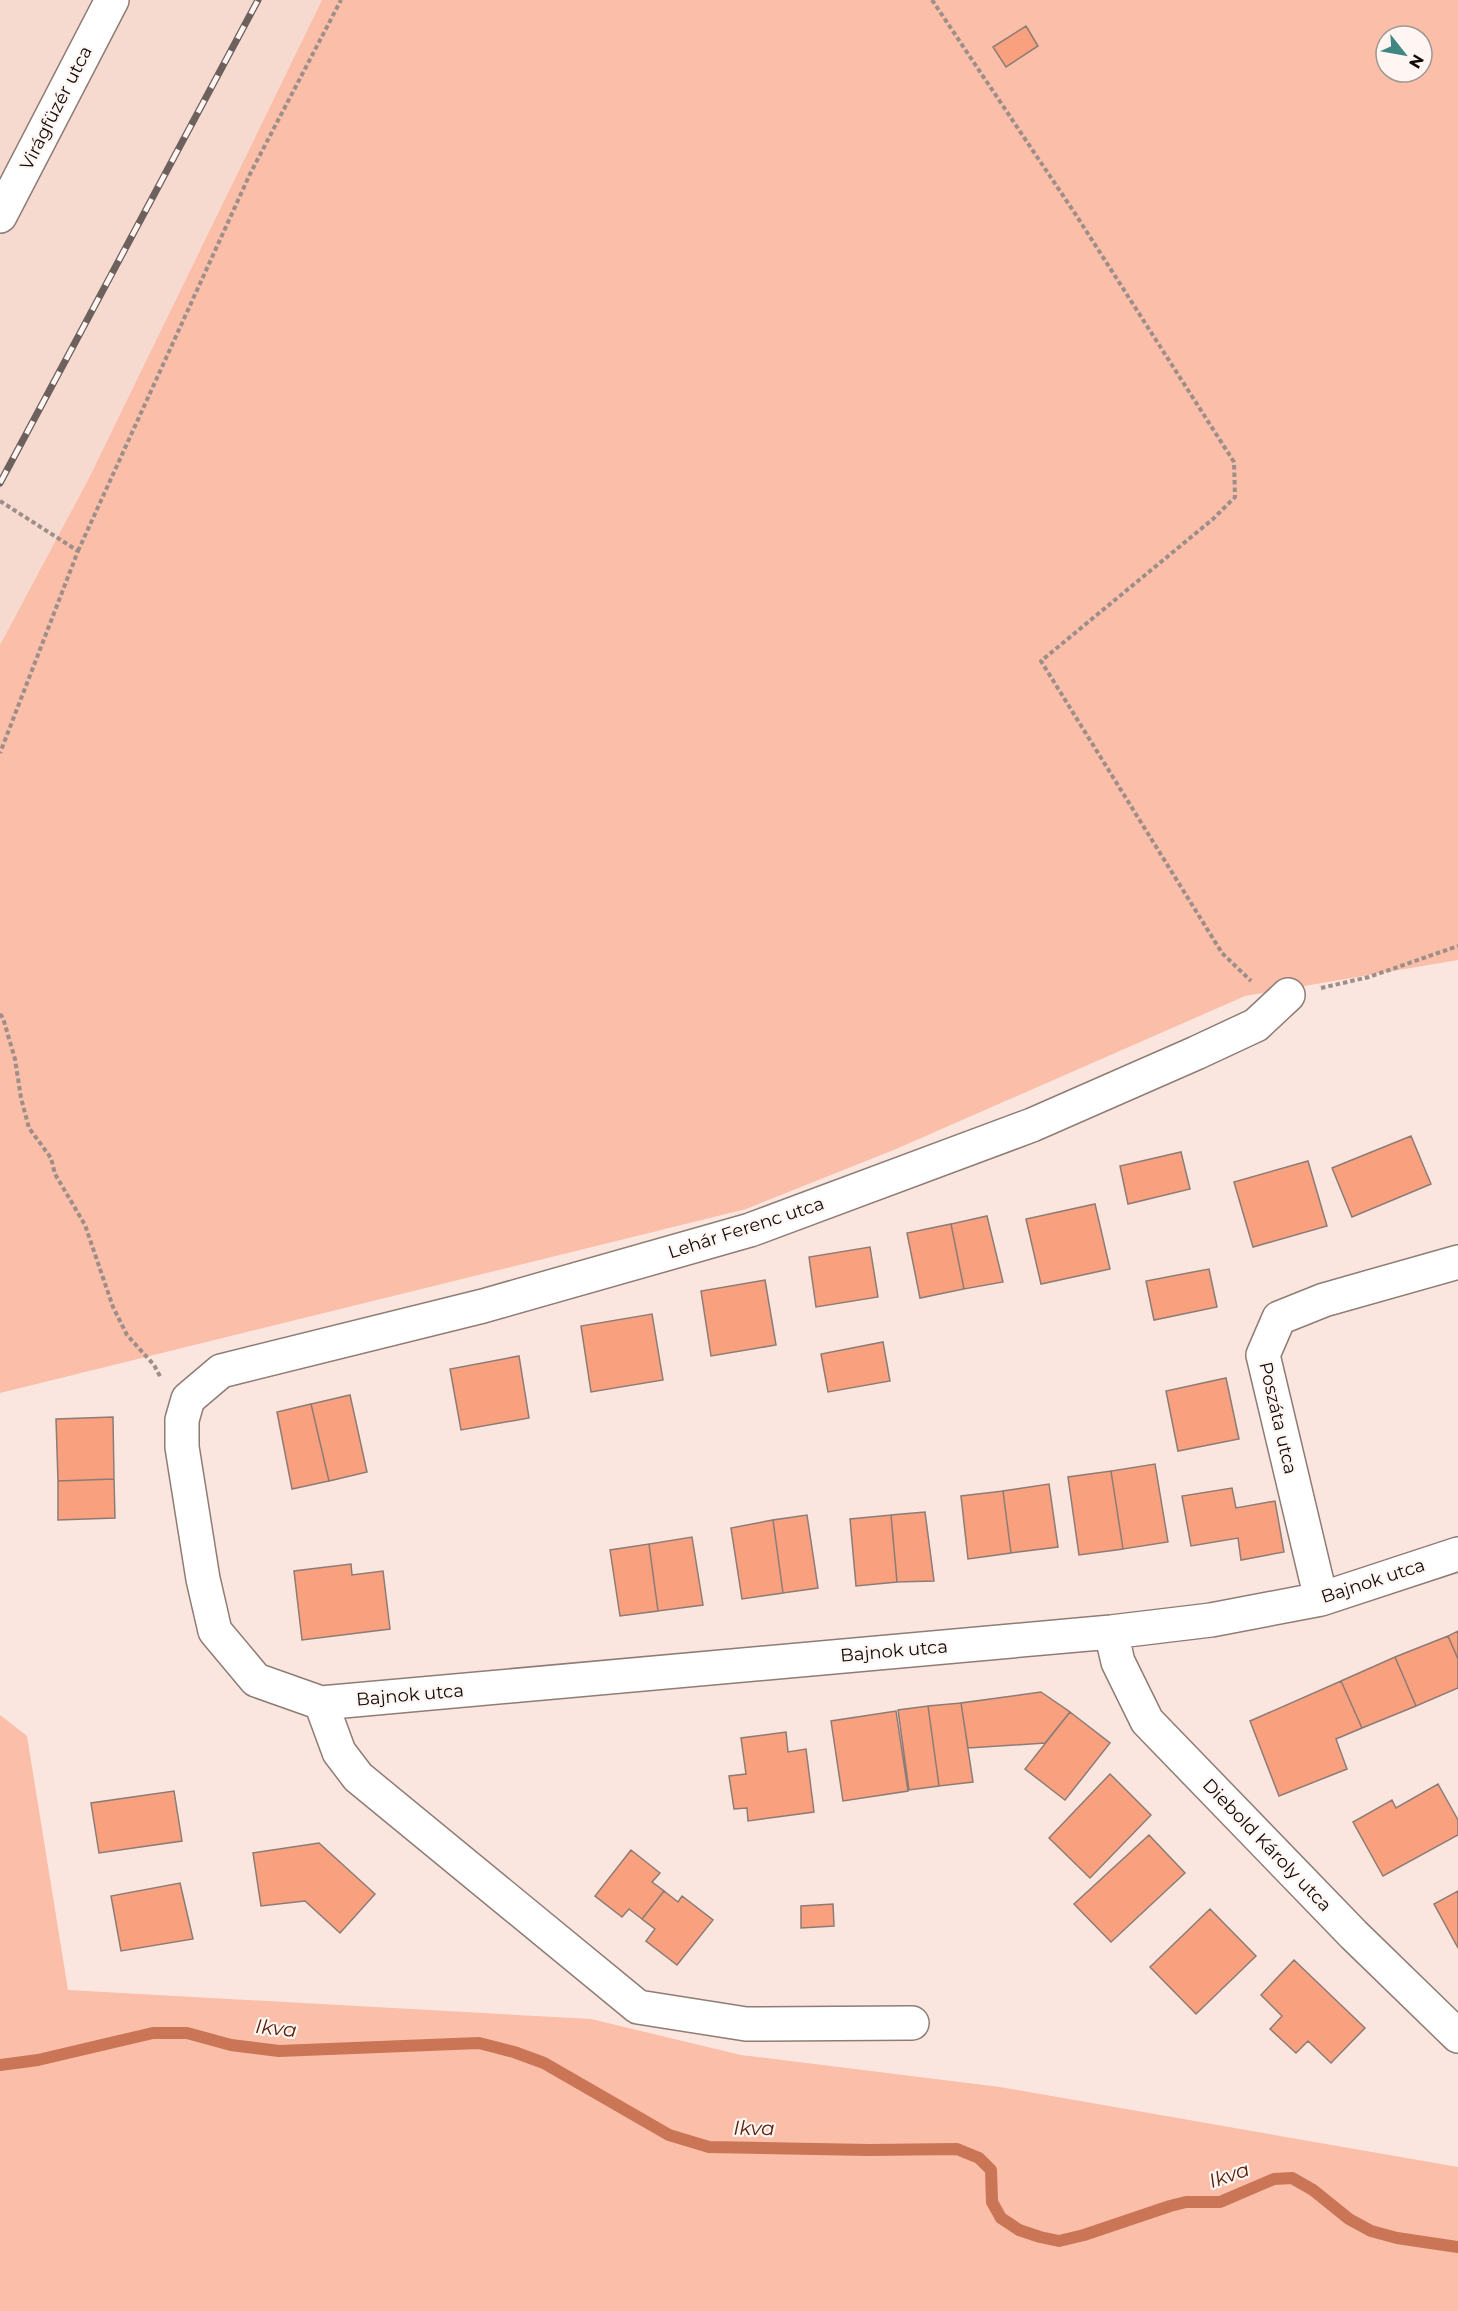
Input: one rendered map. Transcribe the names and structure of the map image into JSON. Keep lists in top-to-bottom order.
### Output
{
  "streets": {
    "street": [
      "Virágfüzér utca",
      "Lehár Ferenc utca",
      "Poszáta utca",
      "Bajnok utca",
      "Diebold Károly utca"
    ]
  },
  "crossings": [
    ["Lehár Ferenc utca", "Bajnok utca"],
    ["Poszáta utca", "Bajnok utca"],
    ["Bajnok utca", "Diebold Károly utca"]
  ],
  "water": ["Ikva"],
  "north": "bottom right"
}
